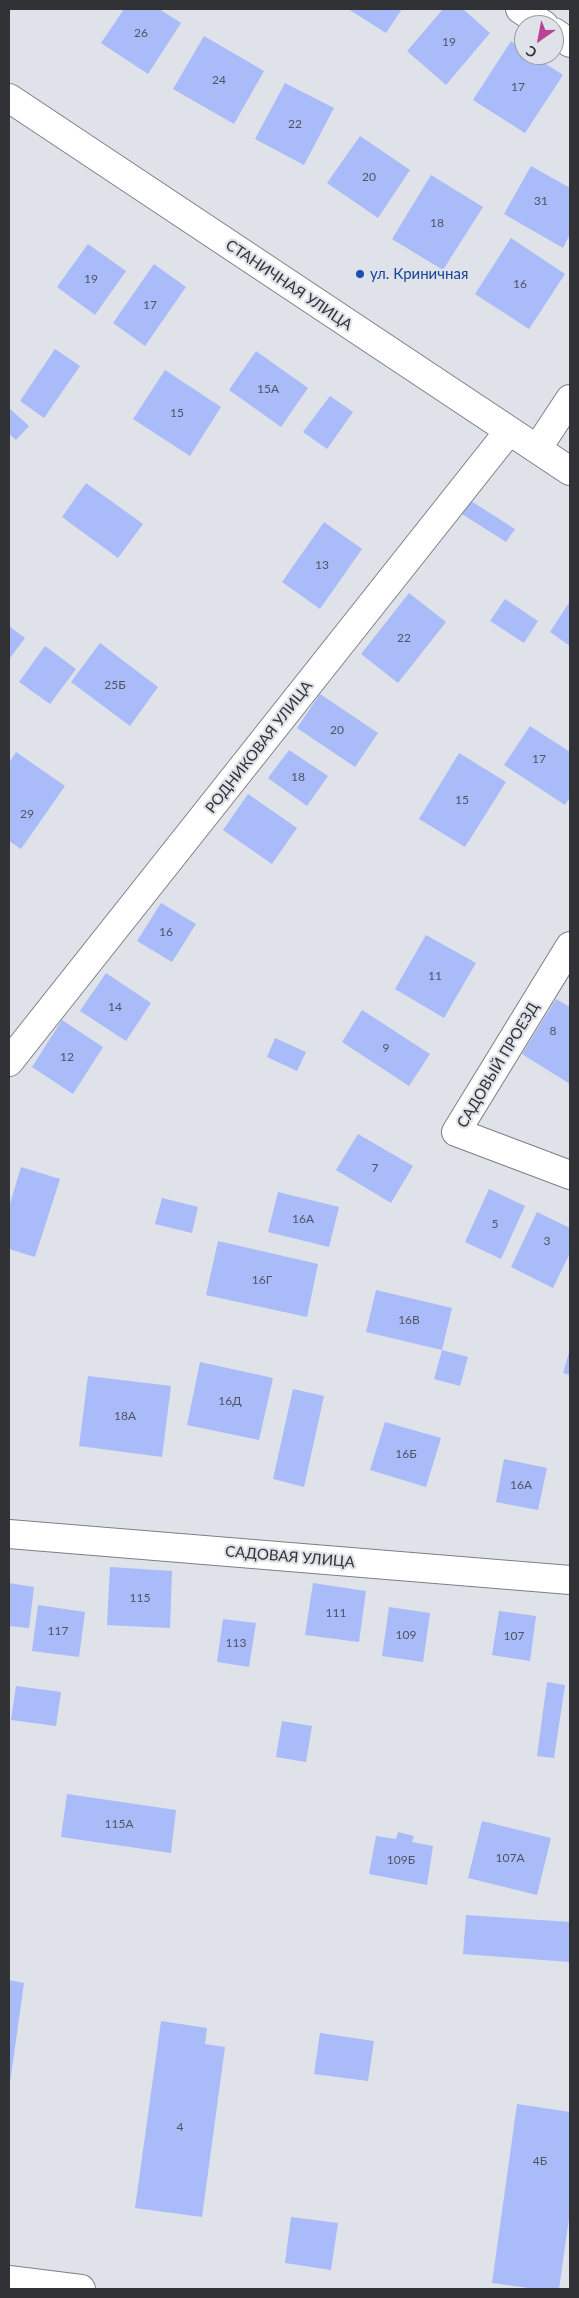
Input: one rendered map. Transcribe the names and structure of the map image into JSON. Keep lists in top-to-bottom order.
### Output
{
  "streets": {
    "street": [
      "СТАНИЧНАЯ УЛИЦА",
      "РОДНИКОВАЯ УЛИЦА",
      "САДОВЫЙ ПРОЕЗД",
      "САДОВАЯ УЛИЦА"
    ]
  },
  "crossings": [
    ["СТАНИЧНАЯ УЛИЦА", "РОДНИКОВАЯ УЛИЦА"]
  ],
  "places": ["ул. Криничная"],
  "house_numbers": [
    "26",
    "19",
    "24",
    "17",
    "22",
    "20",
    "31",
    "18",
    "19",
    "16",
    "17",
    "15А",
    "15",
    "13",
    "22",
    "25Б",
    "20",
    "17",
    "18",
    "15",
    "29",
    "16",
    "11",
    "14",
    "8",
    "9",
    "12",
    "7",
    "16А",
    "5",
    "3",
    "16Г",
    "16В",
    "16Д",
    "18А",
    "16Б",
    "16А",
    "115",
    "111",
    "117",
    "109",
    "107",
    "113",
    "115А",
    "107А",
    "109Б",
    "4",
    "4Б"
  ],
  "north": "bottom left"
}
